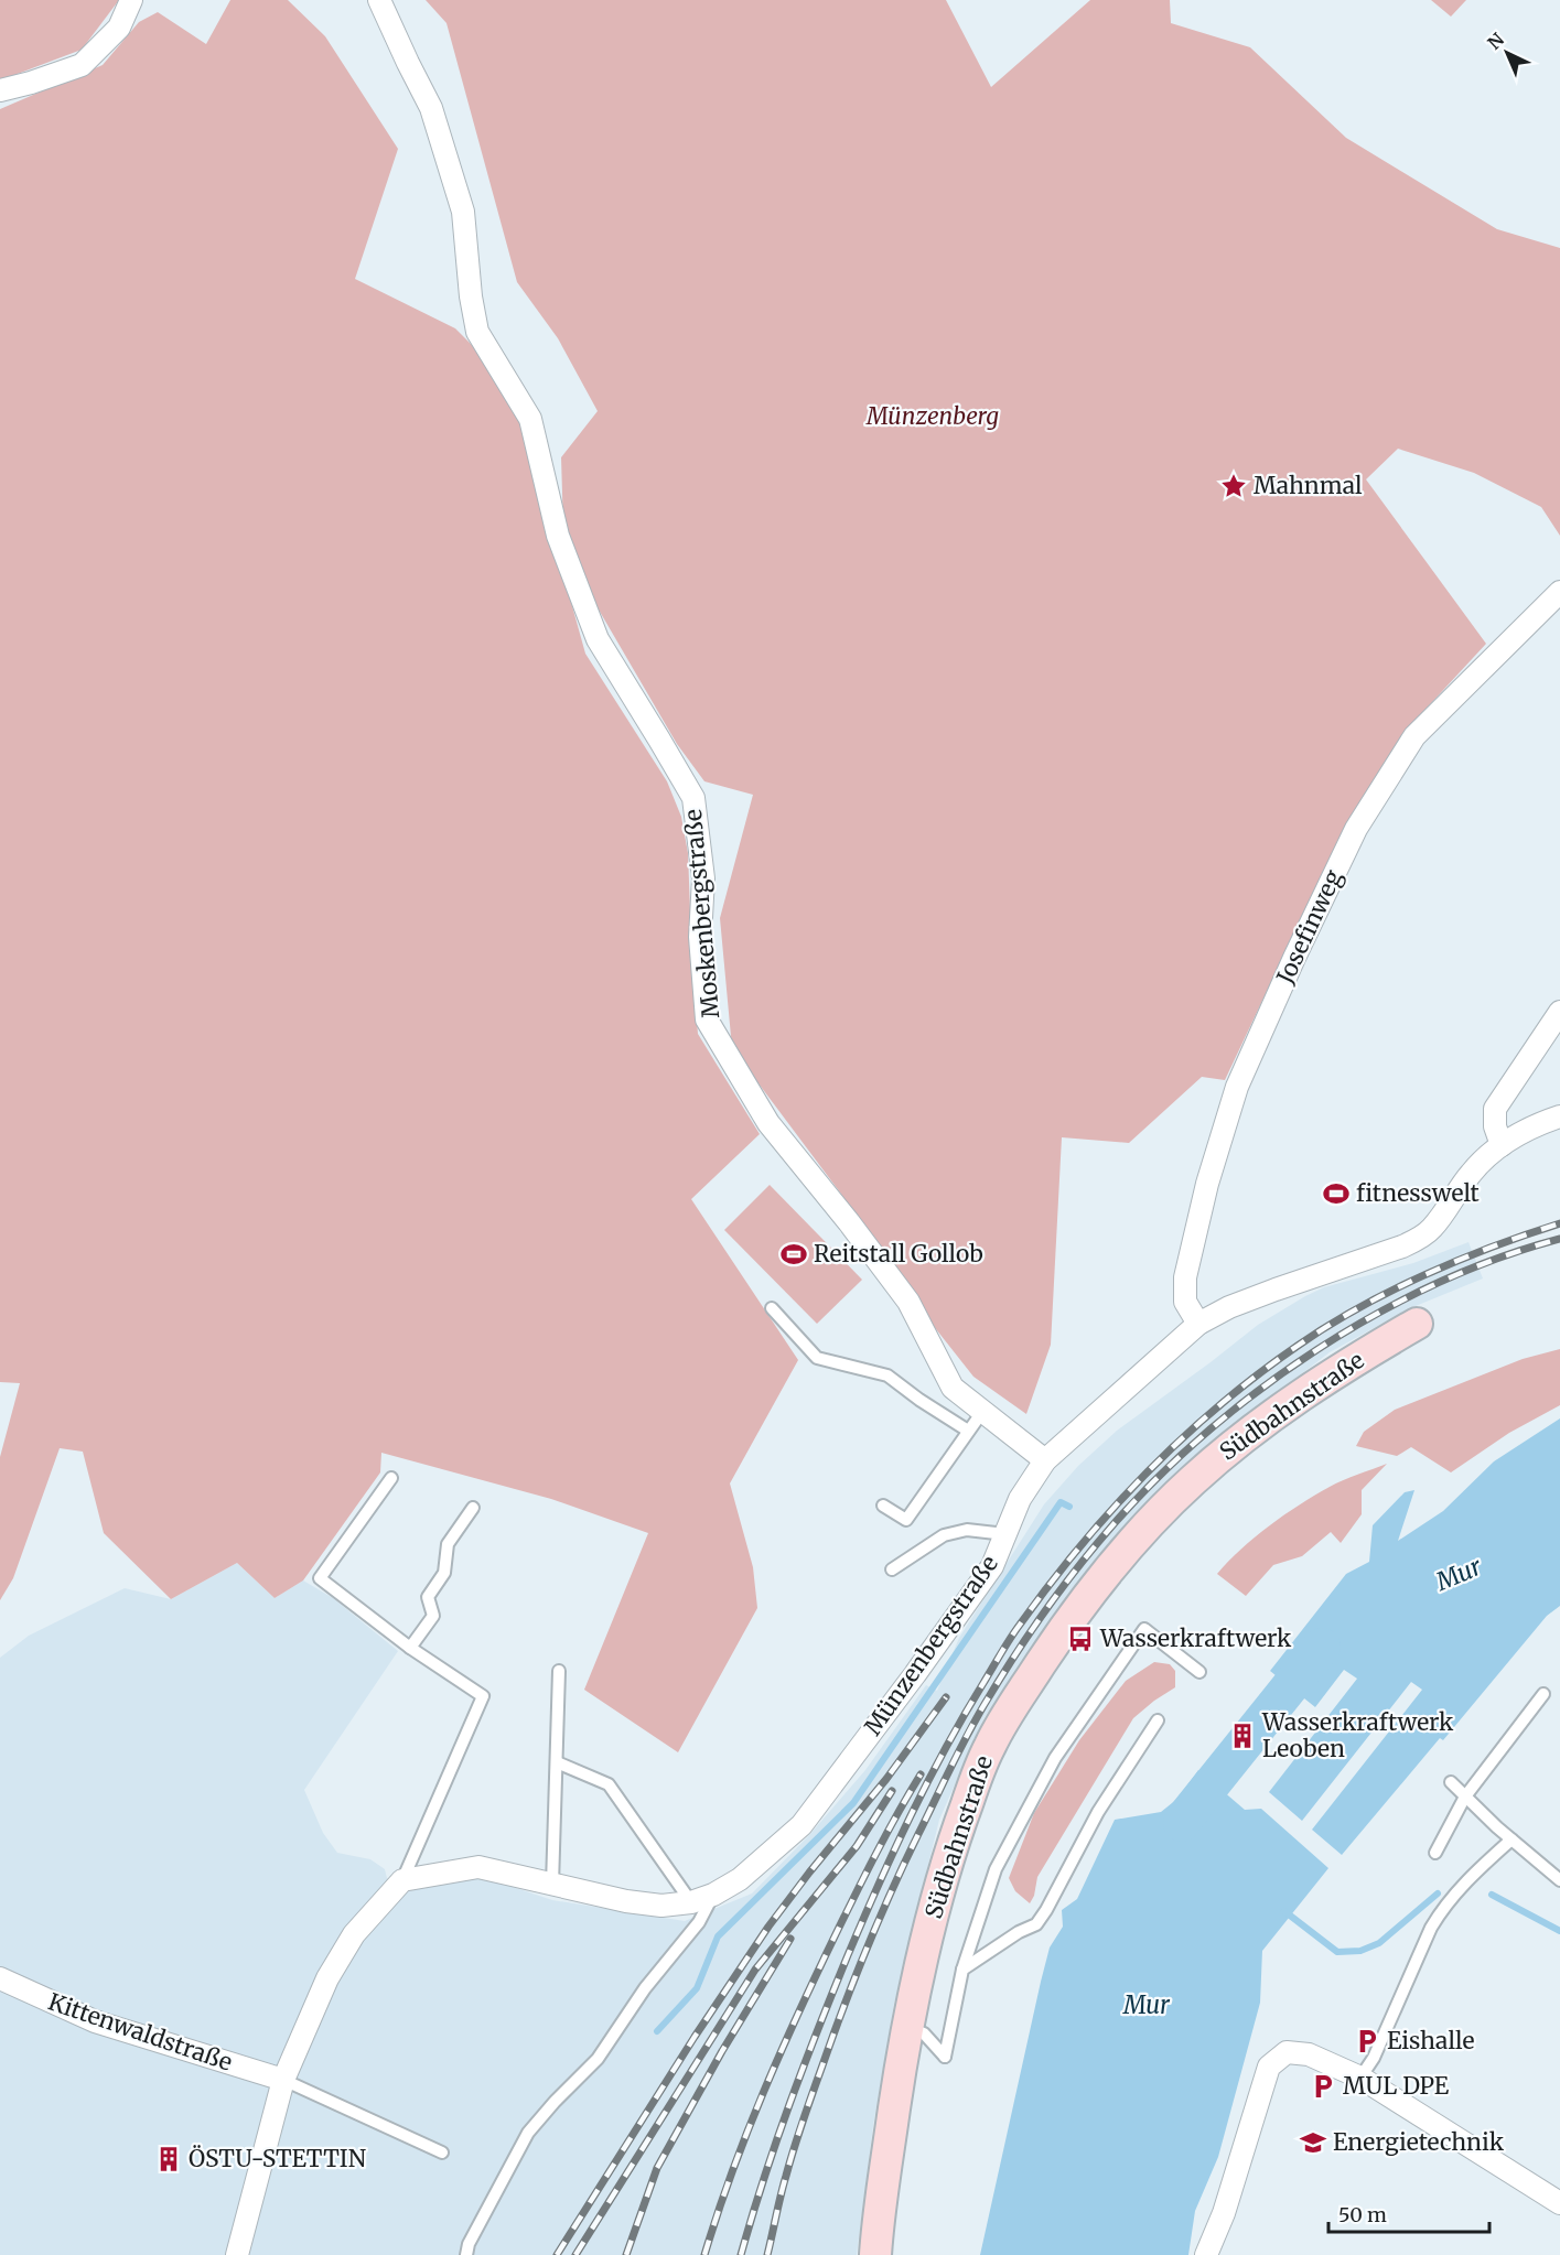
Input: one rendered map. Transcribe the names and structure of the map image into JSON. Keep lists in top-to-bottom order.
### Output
{
  "streets": {
    "main road": ["Südbahnstraße"],
    "street": [
      "Moskenbergstraße",
      "Josefinweg",
      "Münzenbergstraße",
      "Kittenwaldstraße"
    ]
  },
  "crossings": [
    ["Moskenbergstraße", "Münzenbergstraße"],
    ["Josefinweg", "Münzenbergstraße"]
  ],
  "water": ["Mur"],
  "parks": ["Münzenberg"],
  "places": {
    "place": ["Mahnmal"],
    "sports": ["fitnesswelt", "Reitstall Gollob"],
    "bus stop": ["Wasserkraftwerk"],
    "building": ["Wasserkraftwerk Leoben", "ÖSTU-STETTIN"],
    "parking": ["Eishalle", "MUL DPE"],
    "school or university": ["Energietechnik"]
  },
  "scale_bar": "50 m",
  "north": "top left"
}
